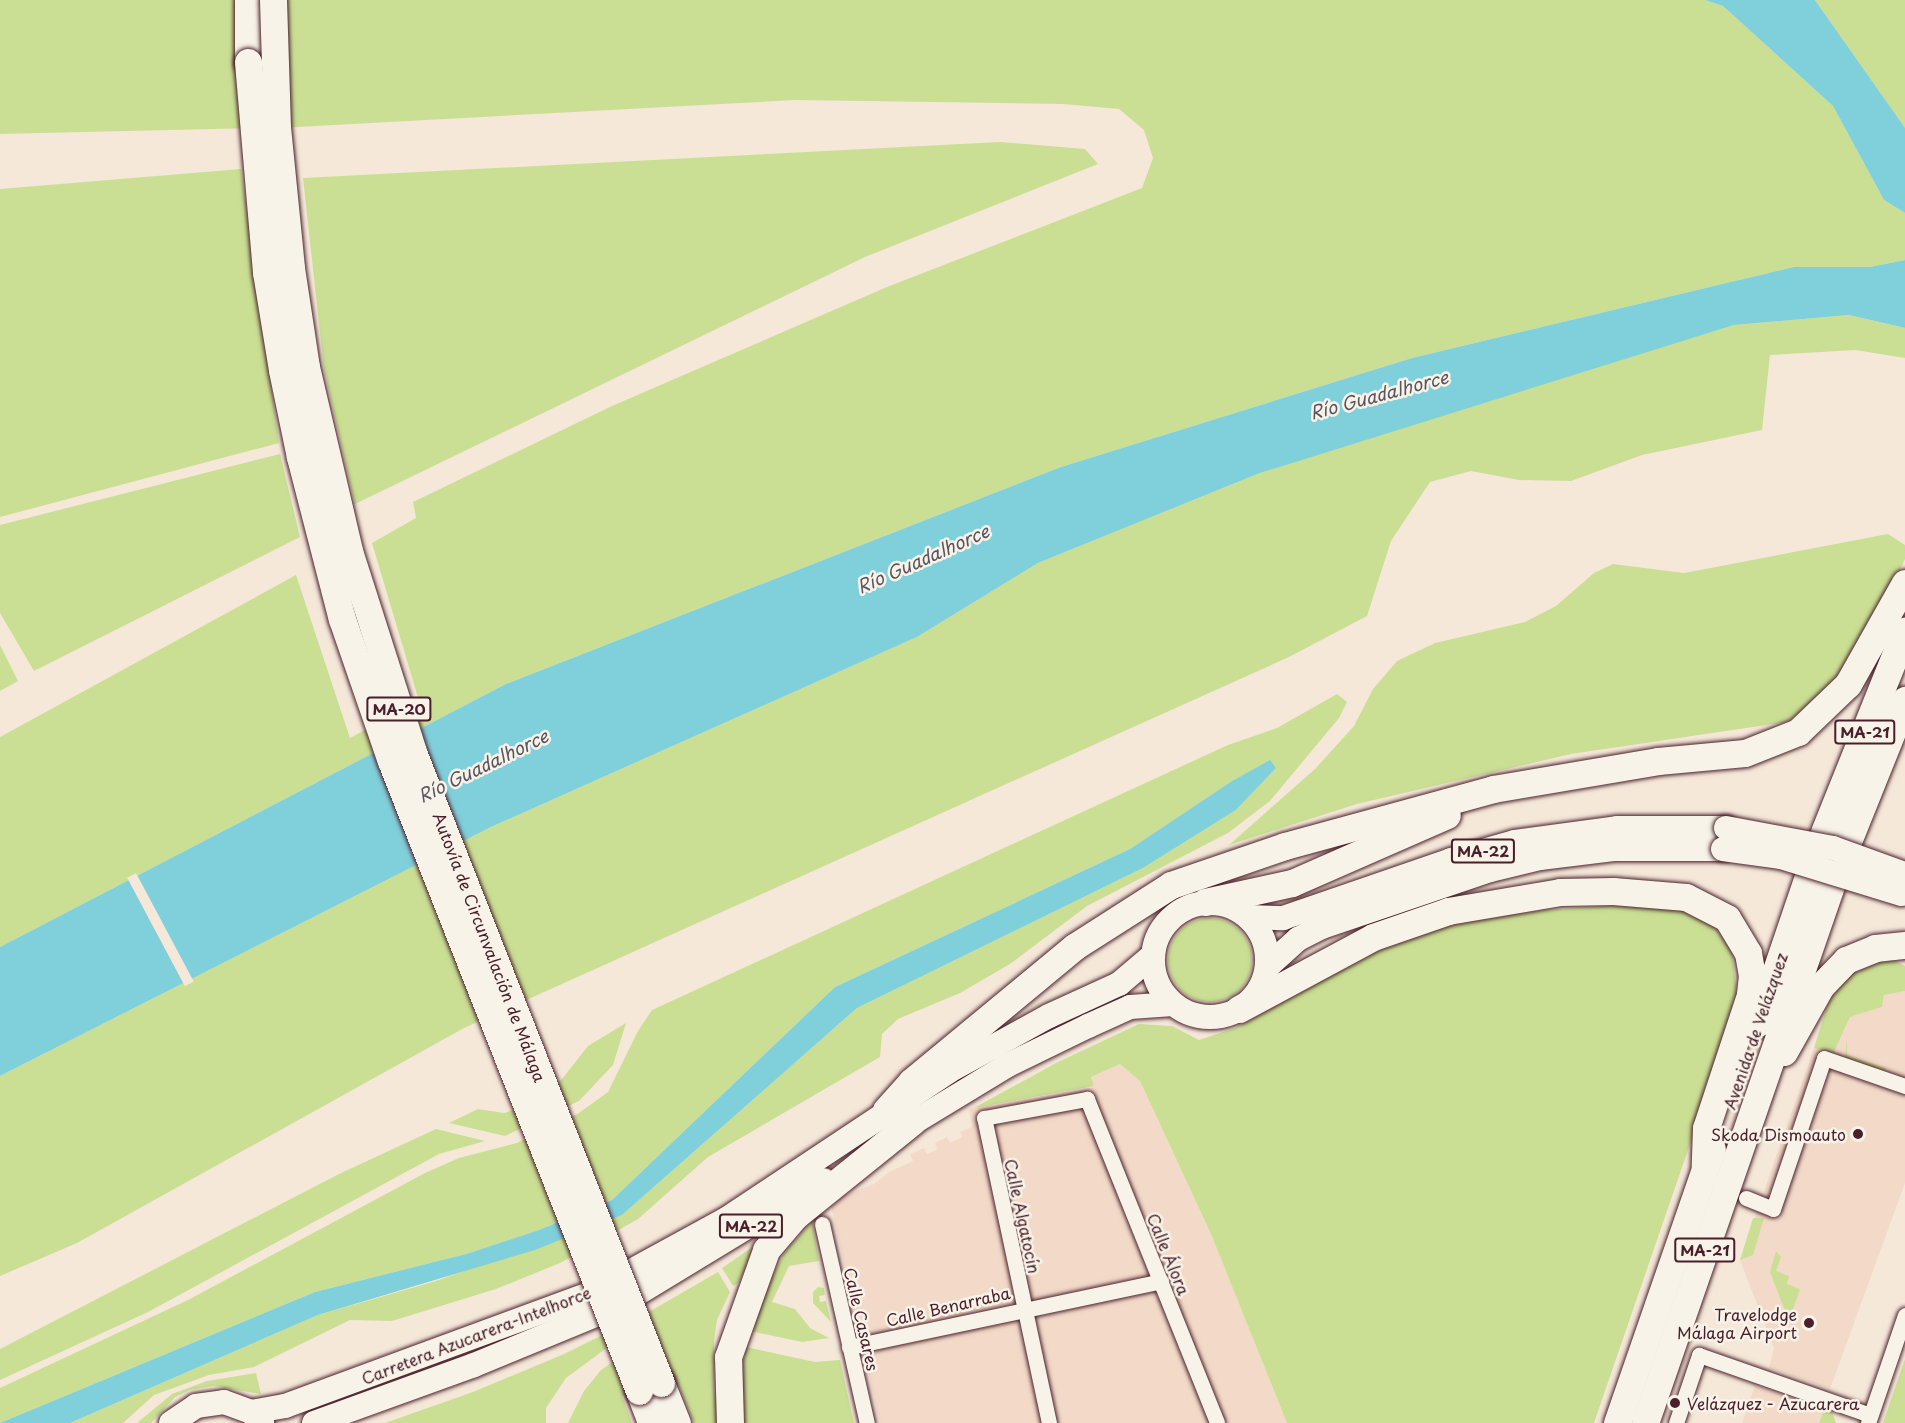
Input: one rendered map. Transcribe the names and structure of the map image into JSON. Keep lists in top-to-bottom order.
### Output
{
  "streets": {
    "highway": [
      "MA-20",
      "MA-21",
      "Autovía de Circunvalación de Málaga",
      "Avenida de Velázquez"
    ],
    "main road": ["MA-22", "Carretera Azucarera-Intelhorce"],
    "street": [
      "Calle Algatocín",
      "Calle Álora",
      "Calle Benarraba",
      "Calle Casares"
    ]
  },
  "crossings": [
    ["MA-22", "Avenida de Velázquez"],
    ["MA-22", "Carretera Azucarera-Intelhorce"],
    ["Calle Algatocín", "Calle Álora"],
    ["Calle Algatocín", "Calle Benarraba"],
    ["Calle Álora", "Calle Benarraba"],
    ["Calle Benarraba", "Calle Casares"]
  ],
  "water": ["Río Guadalhorce"],
  "places": ["Skoda Dismoauto", "Travelodge Málaga Airport", "Velázquez - Azucarera"]
}
